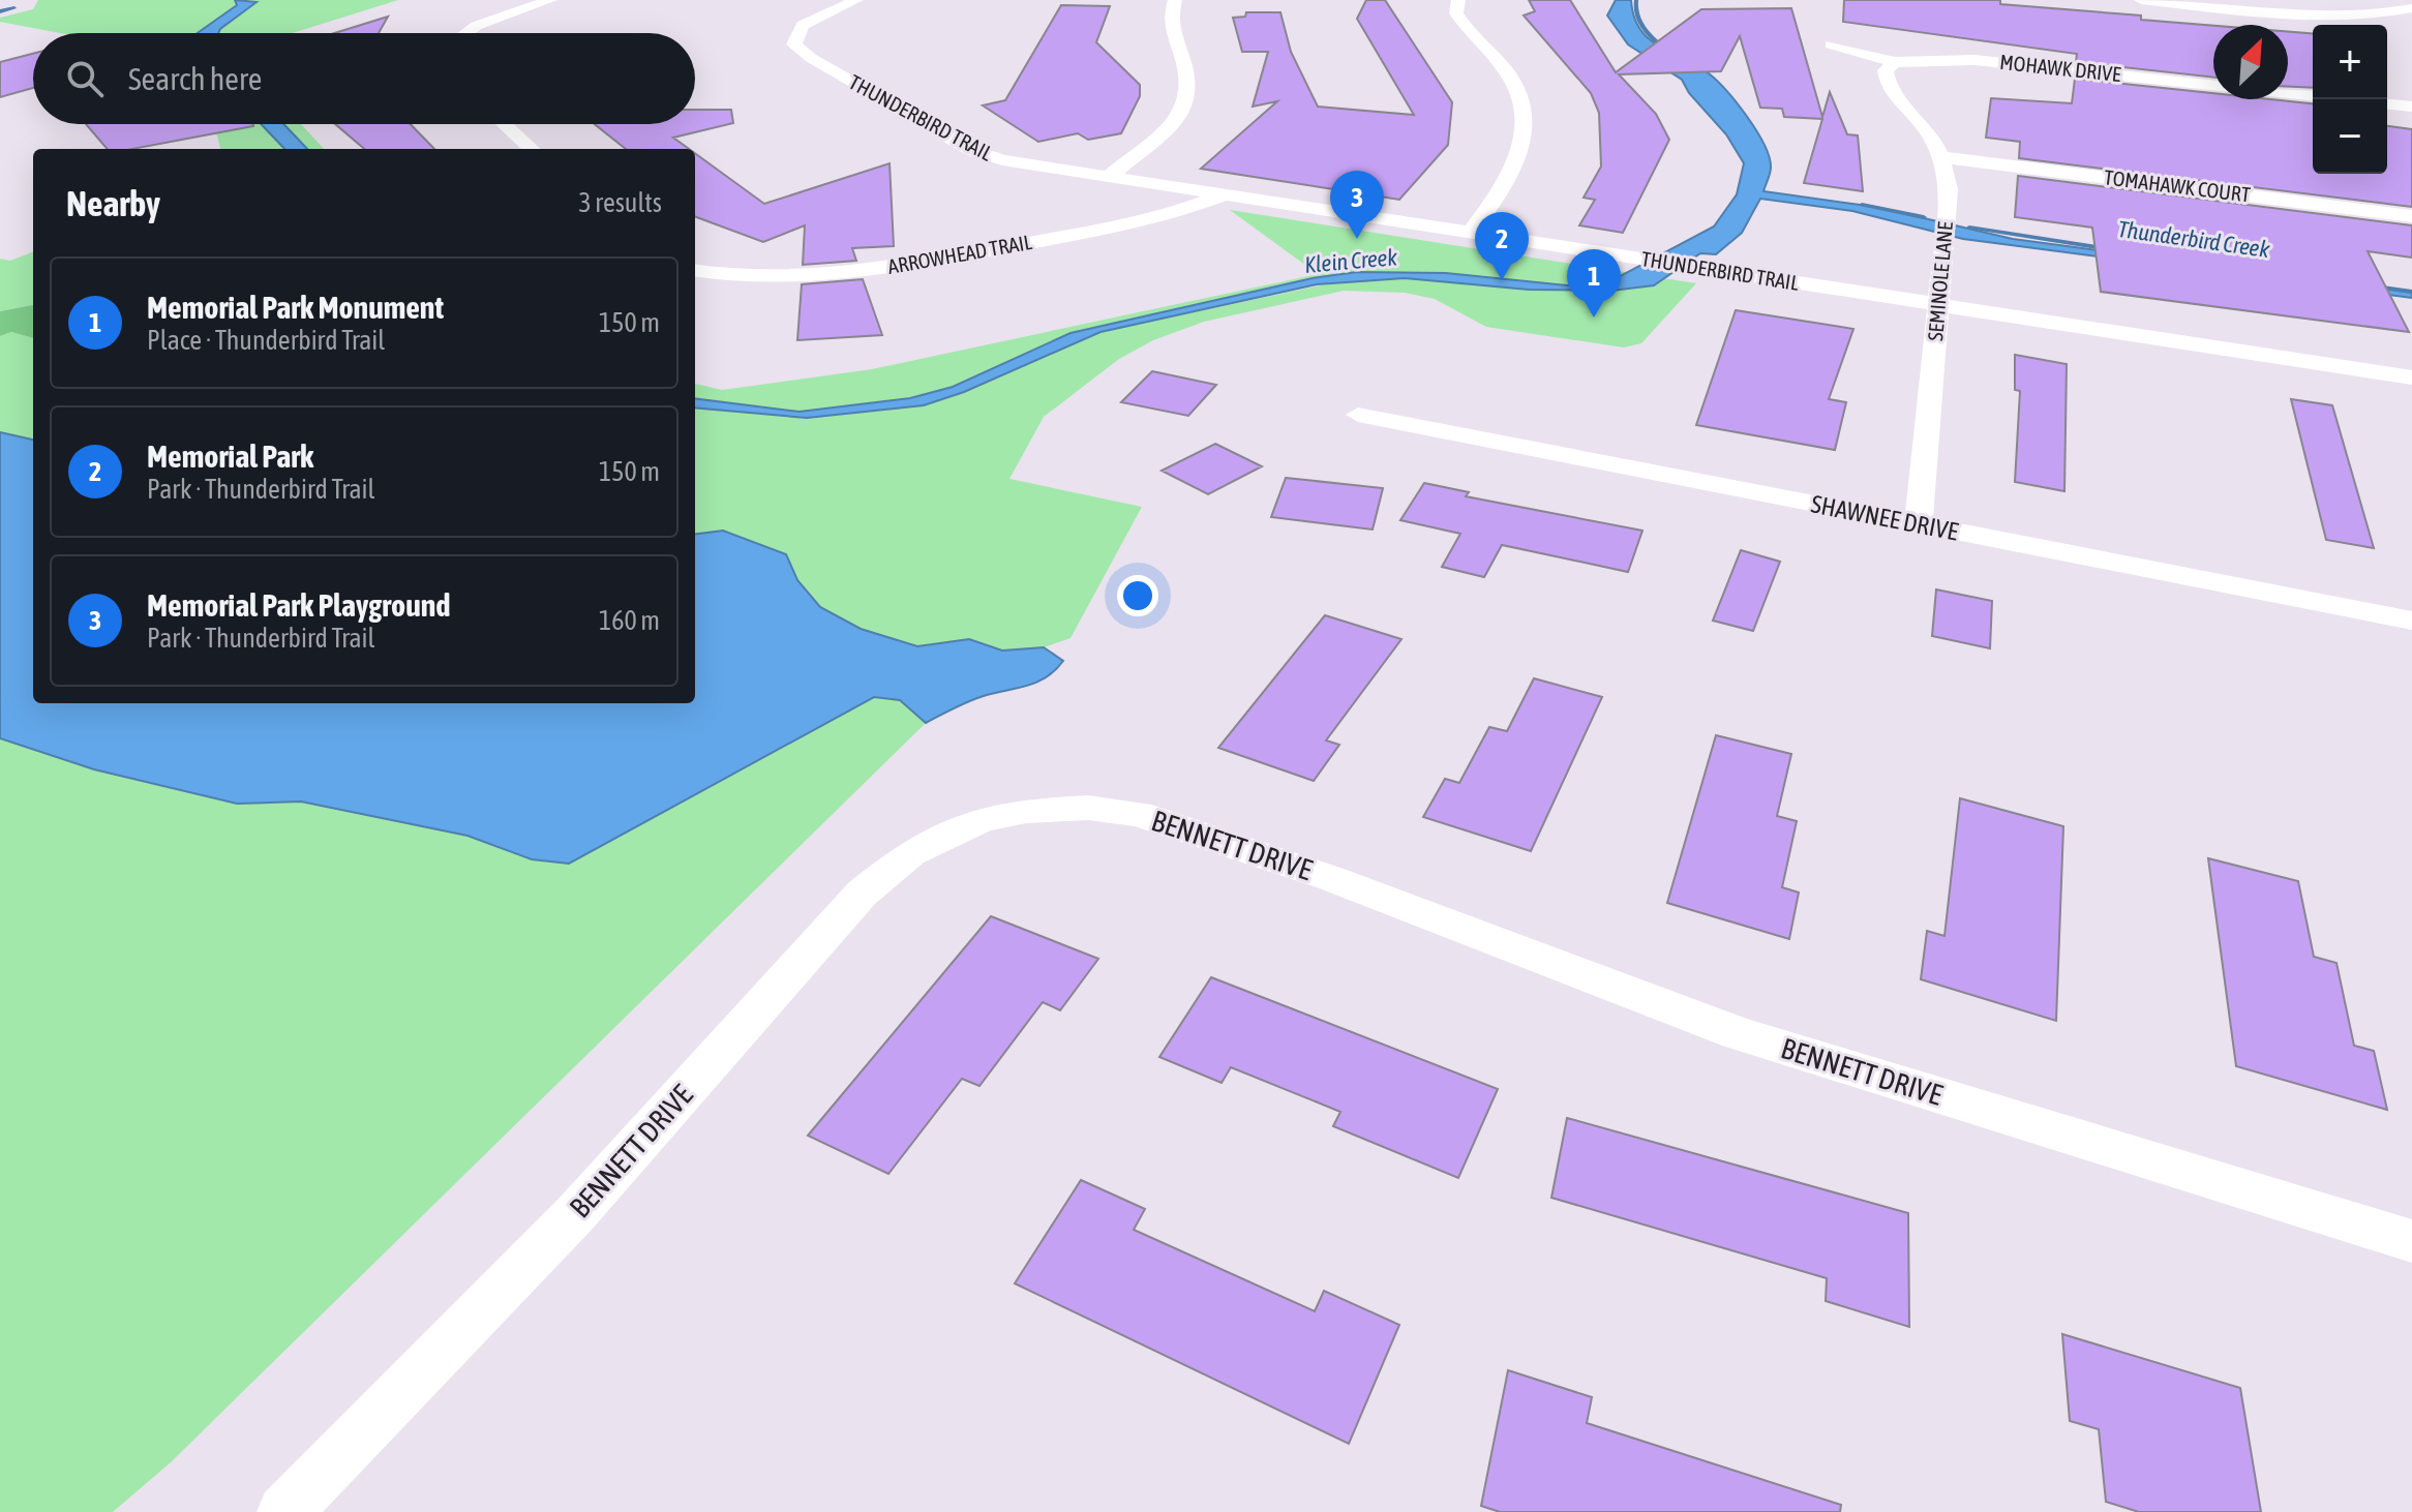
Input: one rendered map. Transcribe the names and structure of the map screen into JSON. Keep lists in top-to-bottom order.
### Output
{
  "streets": {
    "street": [
      "MOHAWK DRIVE",
      "THUNDERBIRD TRAIL",
      "TOMAHAWK COURT",
      "ARROWHEAD TRAIL",
      "SEMINOLE LANE",
      "SHAWNEE DRIVE",
      "BENNETT DRIVE"
    ]
  },
  "crossings": [
    ["MOHAWK DRIVE", "SEMINOLE LANE"],
    ["THUNDERBIRD TRAIL", "ARROWHEAD TRAIL"],
    ["THUNDERBIRD TRAIL", "SEMINOLE LANE"],
    ["TOMAHAWK COURT", "SEMINOLE LANE"],
    ["SEMINOLE LANE", "SHAWNEE DRIVE"]
  ],
  "water": ["Thunderbird Creek", "Klein Creek"],
  "north": "top right",
  "page": {
    "map_buttons": ["+", "−"],
    "search": "Search here",
    "heading": ["Nearby", "3 results"],
    "pins": ["3", "2", "1"],
    "list": [
      {
        "mark": "1",
        "name": "Memorial Park Monument",
        "note": "Place · Thunderbird Trail",
        "value": "150 m"
      },
      {
        "mark": "2",
        "name": "Memorial Park",
        "note": "Park · Thunderbird Trail",
        "value": "150 m"
      },
      {
        "mark": "3",
        "name": "Memorial Park Playground",
        "note": "Park · Thunderbird Trail",
        "value": "160 m"
      }
    ]
  }
}
